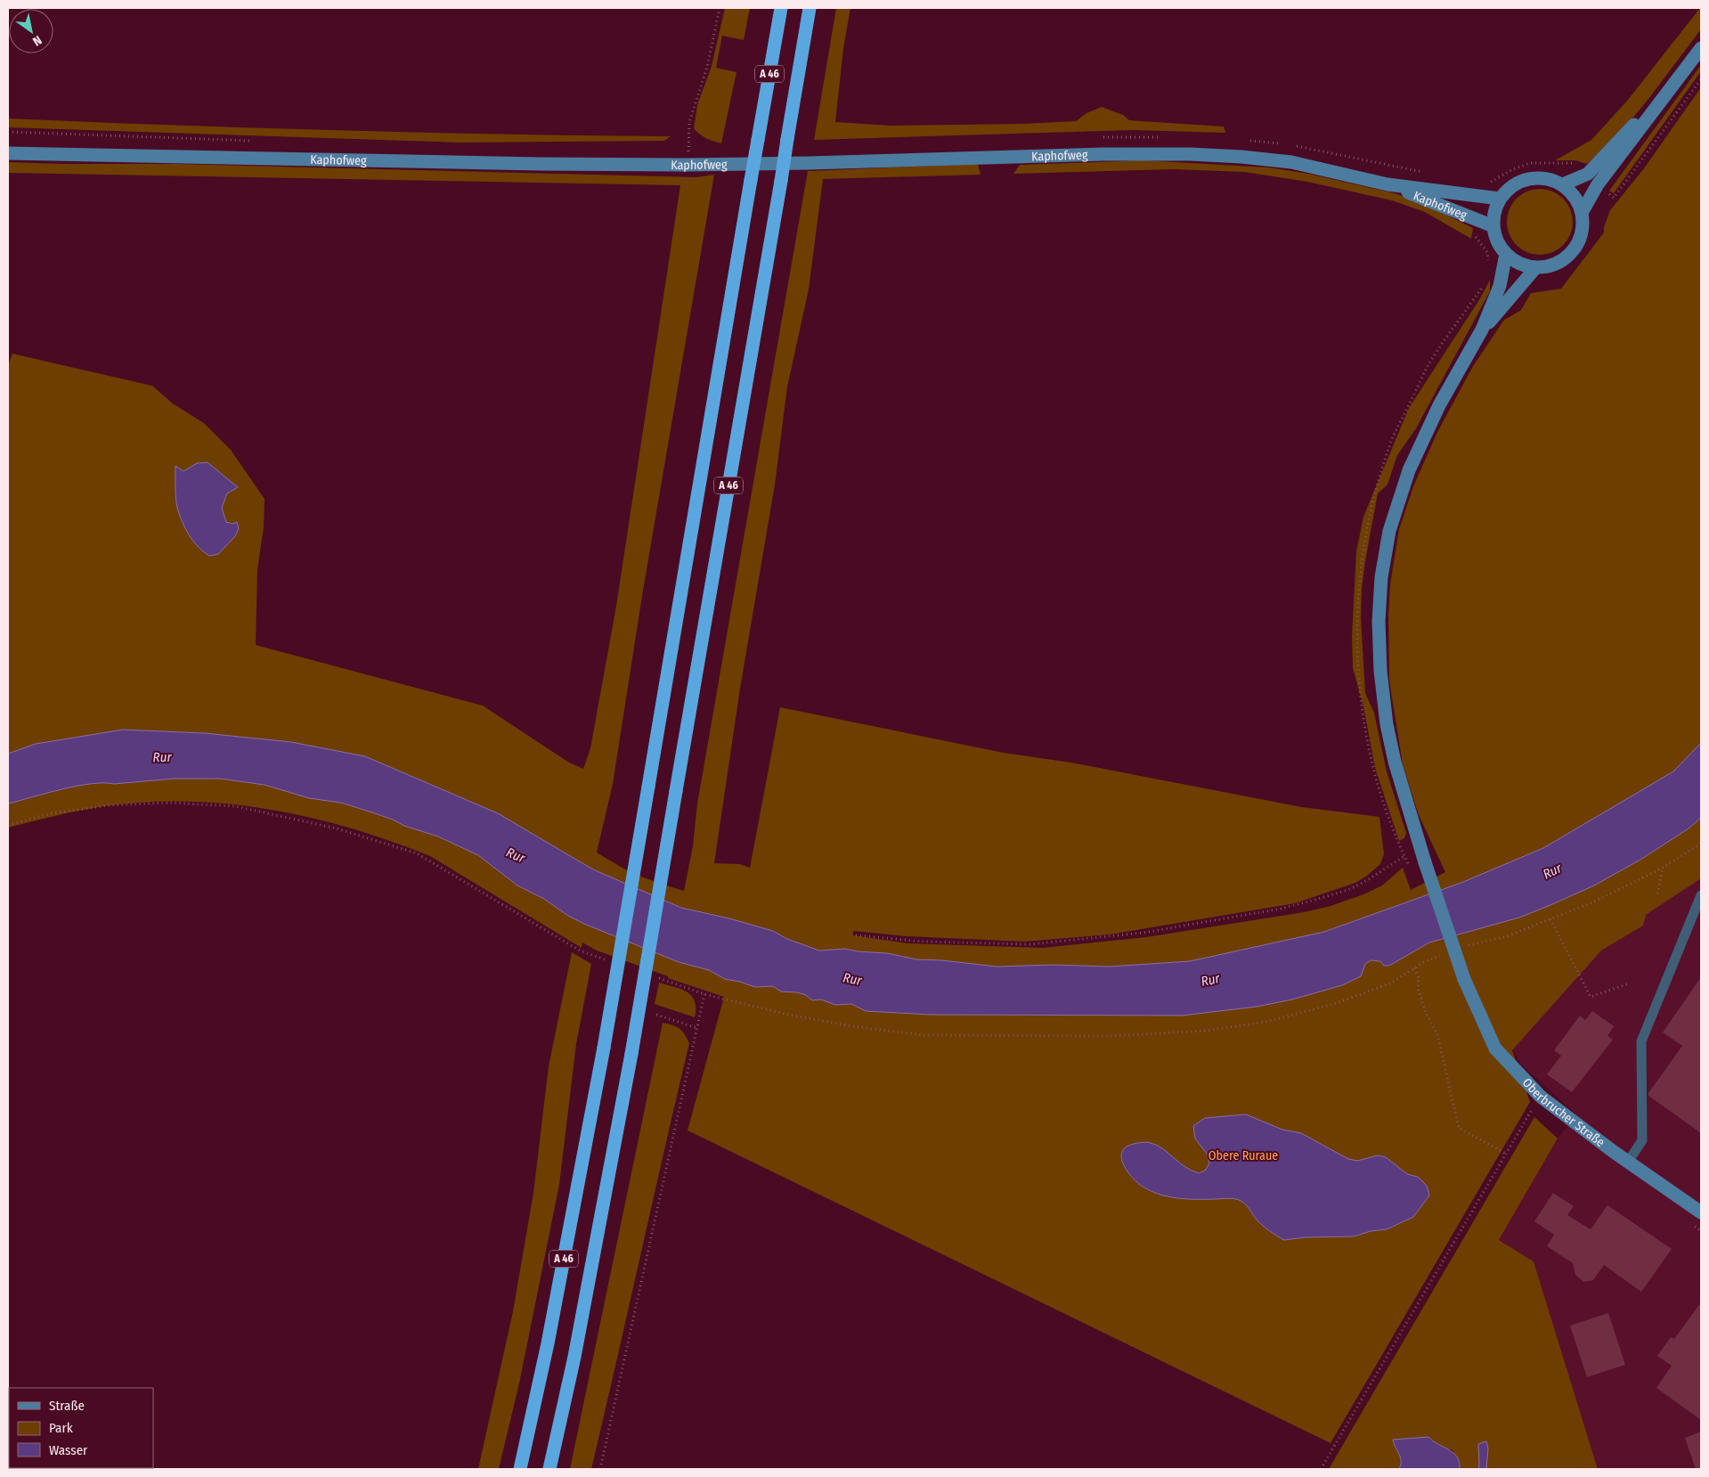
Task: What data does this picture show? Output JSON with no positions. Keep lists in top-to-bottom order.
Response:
{
  "streets": {
    "highway": ["A 46"],
    "main road": ["Kaphofweg", "Oberbrucher Straße"]
  },
  "water": ["Rur"],
  "parks": ["Obere Ruraue"],
  "legend": ["Straße", "Park", "Wasser"],
  "north": "bottom right"
}
